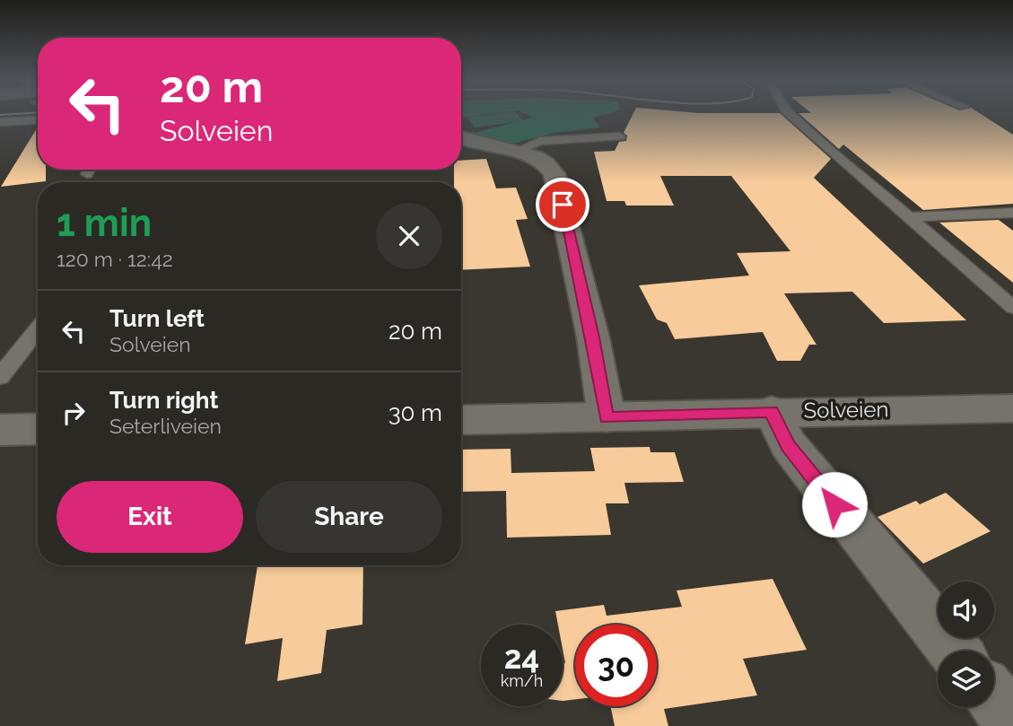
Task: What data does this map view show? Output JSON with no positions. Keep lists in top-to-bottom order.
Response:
{
  "streets": {
    "street": ["Solveien"]
  },
  "page": {
    "turn": ["20 m", "Solveien"],
    "heading": ["1 min", "120 m · 12:42"],
    "list": [
      {
        "name": "Turn left",
        "note": "Solveien",
        "value": "20 m"
      },
      {
        "name": "Turn right",
        "note": "Seterliveien",
        "value": "30 m"
      }
    ],
    "buttons": ["Exit", "Share"],
    "speed": "24 km/h",
    "limit": "30"
  }
}
